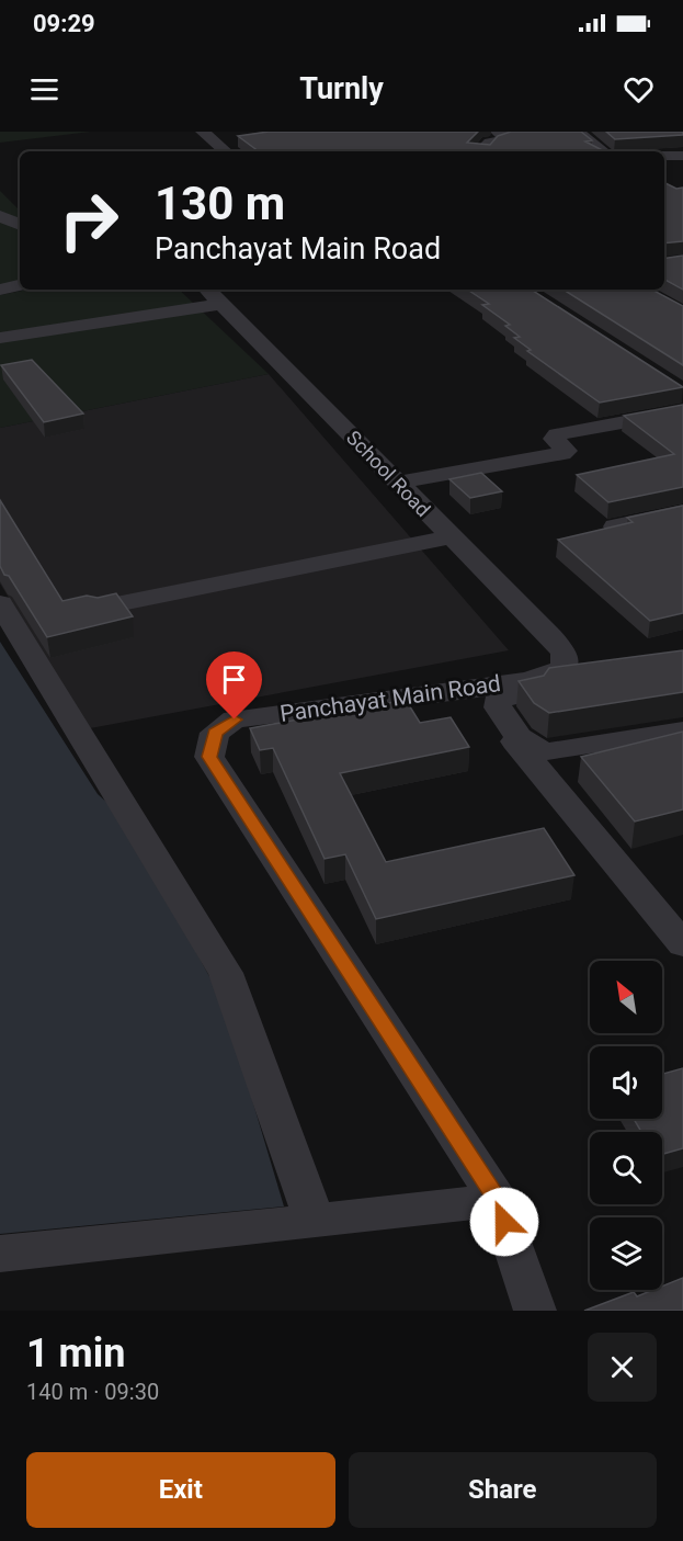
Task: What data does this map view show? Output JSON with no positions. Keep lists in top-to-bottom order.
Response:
{
  "streets": {
    "street": ["School Road", "Panchayat Main Road"]
  },
  "crossings": [
    ["School Road", "Panchayat Main Road"]
  ],
  "north": "top left",
  "page": {
    "status": "09:29",
    "header": "Turnly",
    "turn": ["130 m", "Panchayat Main Road"],
    "heading": ["1 min", "140 m · 09:30"],
    "buttons": ["Exit", "Share"]
  }
}
